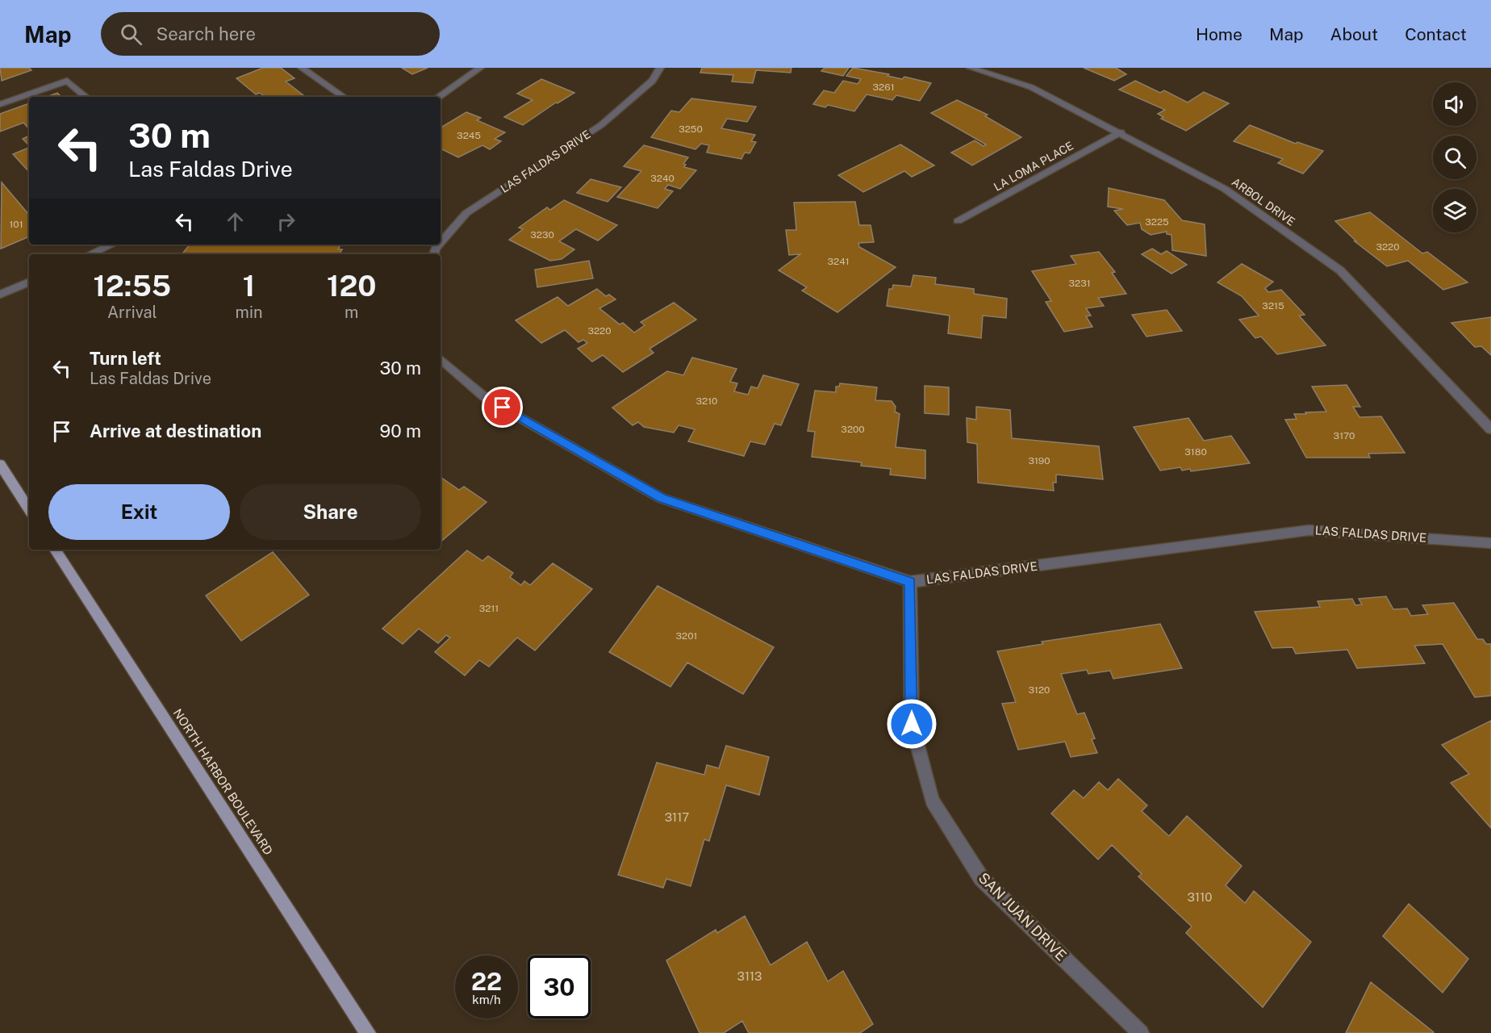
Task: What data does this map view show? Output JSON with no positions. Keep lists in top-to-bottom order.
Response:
{
  "streets": {
    "main road": ["NORTH HARBOR BOULEVARD"],
    "street": [
      "LAS FALDAS DRIVE",
      "LA LOMA PLACE",
      "ARBOL DRIVE",
      "SAN JUAN DRIVE"
    ]
  },
  "crossings": [
    ["LAS FALDAS DRIVE", "SAN JUAN DRIVE"],
    ["LA LOMA PLACE", "ARBOL DRIVE"]
  ],
  "house_numbers": [
    "3261",
    "3250",
    "3245",
    "3240",
    "3225",
    "101",
    "3230",
    "3220",
    "3241",
    "3231",
    "3215",
    "3220",
    "3210",
    "3200",
    "3170",
    "3180",
    "3190",
    "3211",
    "3201",
    "3120",
    "3117",
    "3110",
    "3113"
  ],
  "page": {
    "header": "Map",
    "search": "Search here",
    "nav": [
      "Home",
      "Map",
      "About",
      "Contact"
    ],
    "turn": ["30 m", "Las Faldas Drive"],
    "eta": [
      "12:55",
      "Arrival",
      "1",
      "min",
      "120",
      "m"
    ],
    "list": [
      {
        "name": "Turn left",
        "note": "Las Faldas Drive",
        "value": "30 m"
      },
      {
        "name": "Arrive at destination",
        "value": "90 m"
      }
    ],
    "buttons": ["Exit", "Share"],
    "speed": "22 km/h",
    "limit": "30"
  }
}
